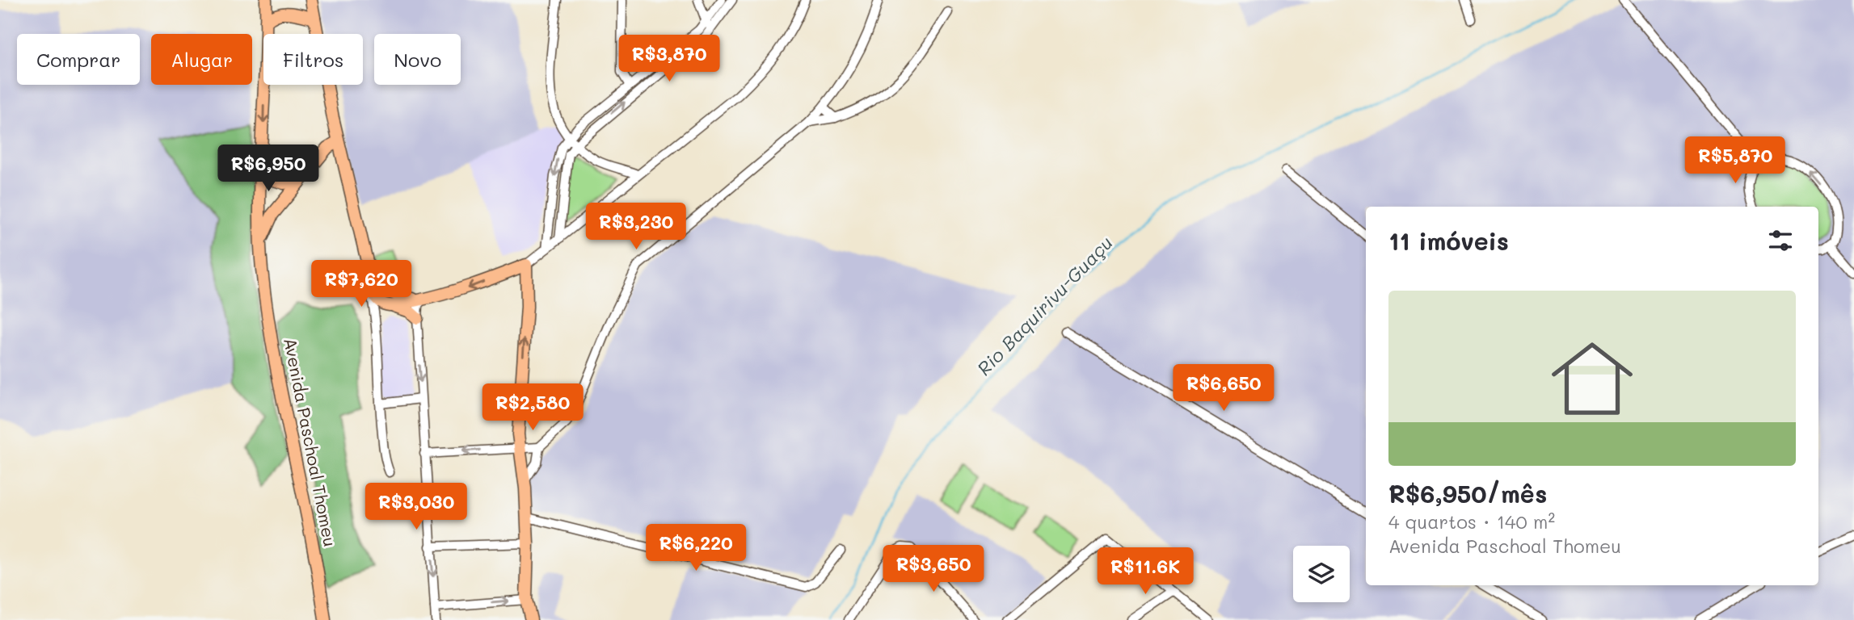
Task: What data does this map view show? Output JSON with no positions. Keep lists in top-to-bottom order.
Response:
{
  "streets": {
    "main road": ["Avenida Paschoal Thomeu"]
  },
  "water": ["Rio Baquirivu-Guaçu"],
  "page": {
    "chip": [
      "Comprar",
      "Alugar",
      "Filtros",
      "Novo"
    ],
    "price": [
      "R$3,870",
      "R$5,870",
      "R$6,950",
      "R$3,230",
      "R$7,620",
      "R$6,650",
      "R$2,580",
      "R$3,030",
      "R$6,220",
      "R$3,650",
      "R$11.6K"
    ],
    "heading": "11 imóveis",
    "list": [
      {
        "name": "R$6,950/mês",
        "note": "4 quartos · 140 m² · Avenida Paschoal Thomeu"
      }
    ]
  }
}
